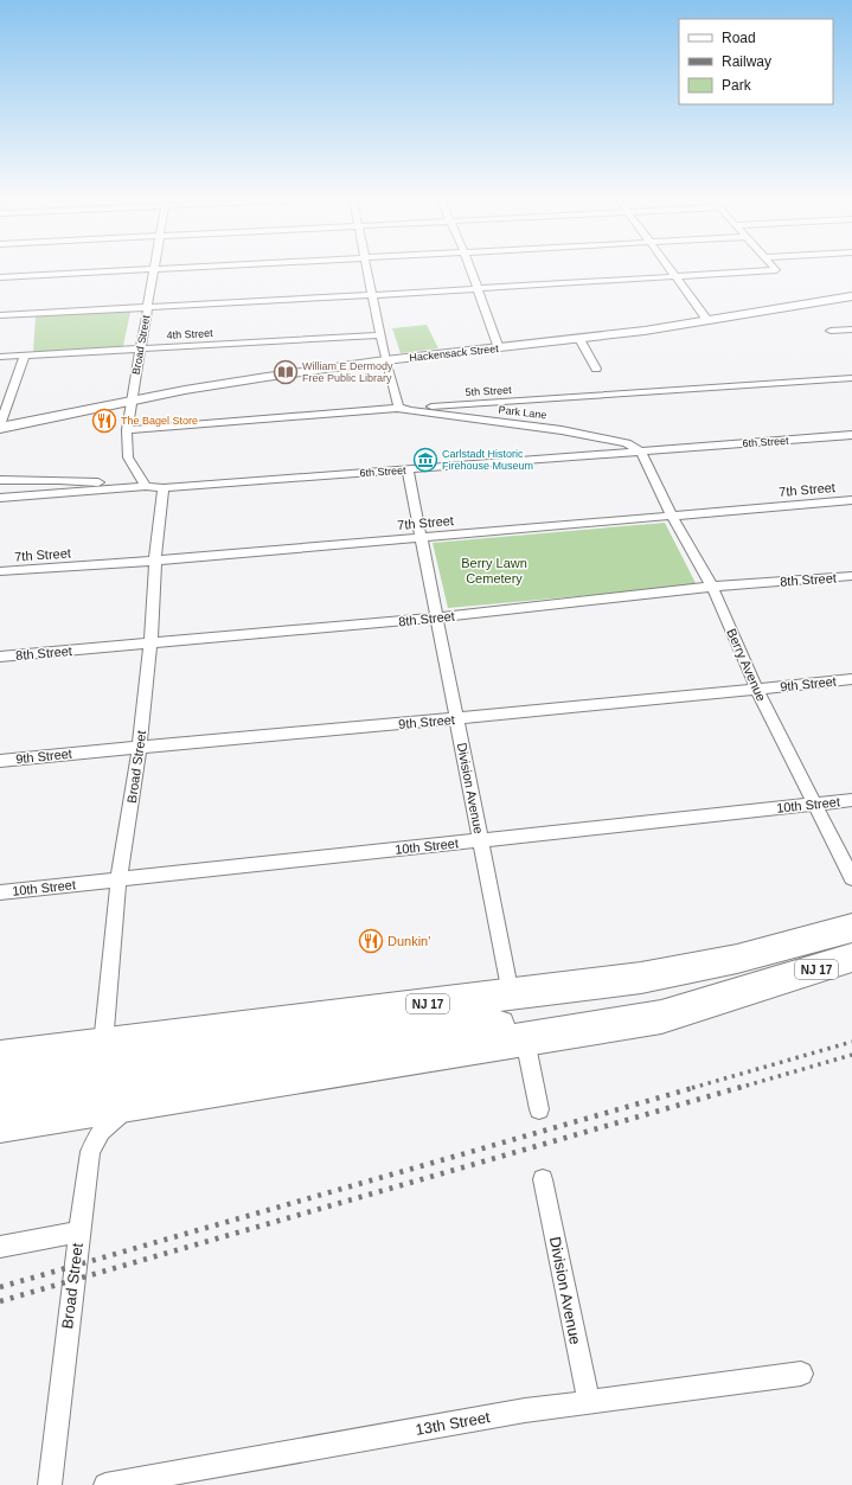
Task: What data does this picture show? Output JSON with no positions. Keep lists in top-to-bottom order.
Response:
{
  "streets": {
    "highway": ["NJ 17"],
    "main road": ["Hackensack Street"],
    "street": [
      "4th Street",
      "Broad Street",
      "5th Street",
      "Park Lane",
      "6th Street",
      "7th Street",
      "8th Street",
      "Berry Avenue",
      "9th Street",
      "Division Avenue",
      "10th Street",
      "13th Street"
    ]
  },
  "crossings": [
    ["4th Street", "Broad Street"],
    ["Broad Street", "Hackensack Street"],
    ["Broad Street", "5th Street"],
    ["Broad Street", "6th Street"],
    ["Broad Street", "7th Street"],
    ["Broad Street", "8th Street"],
    ["Broad Street", "9th Street"],
    ["Broad Street", "10th Street"],
    ["Broad Street", "NJ 17"],
    ["5th Street", "Park Lane"],
    ["Park Lane", "6th Street"],
    ["Park Lane", "Berry Avenue"],
    ["6th Street", "Berry Avenue"],
    ["6th Street", "Division Avenue"],
    ["7th Street", "Berry Avenue"],
    ["7th Street", "Division Avenue"],
    ["8th Street", "Berry Avenue"],
    ["8th Street", "Division Avenue"],
    ["Berry Avenue", "9th Street"],
    ["Berry Avenue", "10th Street"],
    ["9th Street", "Division Avenue"],
    ["Division Avenue", "10th Street"],
    ["Division Avenue", "NJ 17"],
    ["Division Avenue", "13th Street"]
  ],
  "parks": ["Berry Lawn Cemetery"],
  "places": {
    "library": ["William E Dermody Free Public Library"],
    "restaurant": ["The Bagel Store", "Dunkin'"],
    "museum": ["Carlstadt Historic Firehouse Museum"]
  },
  "legend": ["Road", "Railway", "Park"]
}
